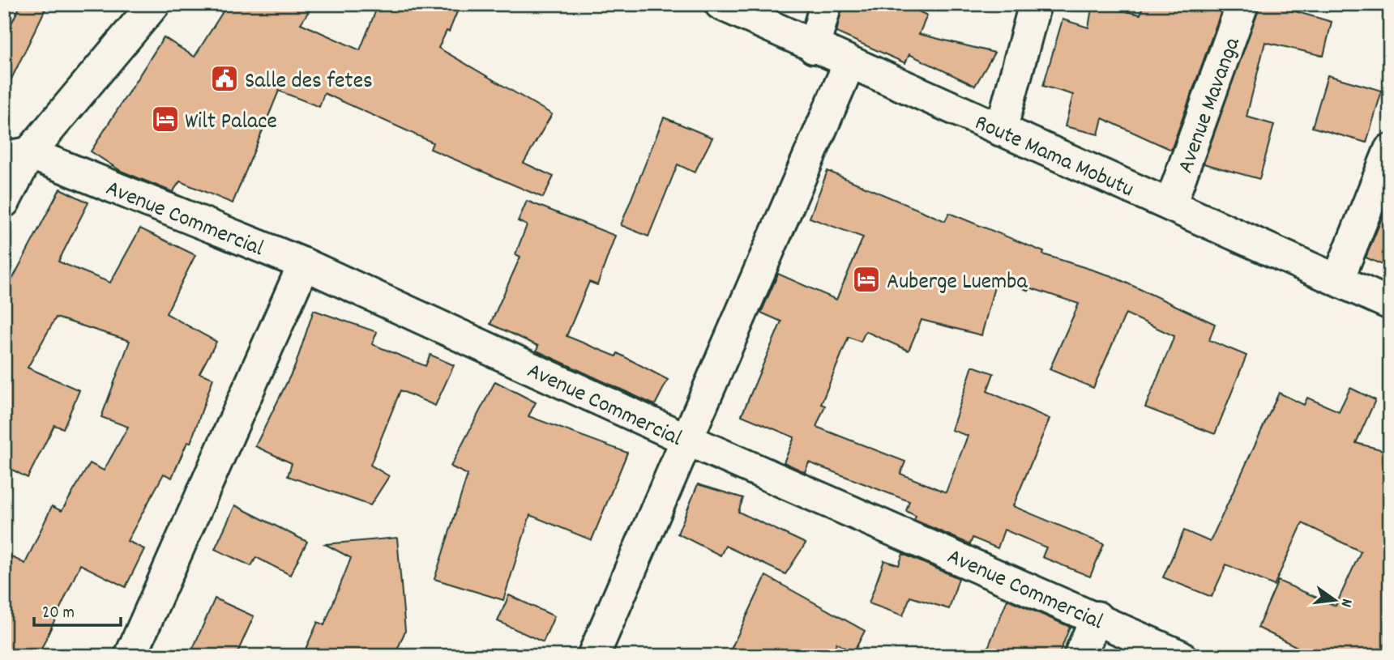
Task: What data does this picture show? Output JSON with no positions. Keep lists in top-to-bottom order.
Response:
{
  "streets": {
    "street": ["Avenue Mavanga", "Route Mama Mobutu", "Avenue Commercial"]
  },
  "crossings": [
    ["Avenue Mavanga", "Route Mama Mobutu"]
  ],
  "places": {
    "public building": ["Salle des fetes"],
    "hotel": ["Wilt Palace", "Auberge Luemba"]
  },
  "scale_bar": "20 m",
  "north": "right"
}
